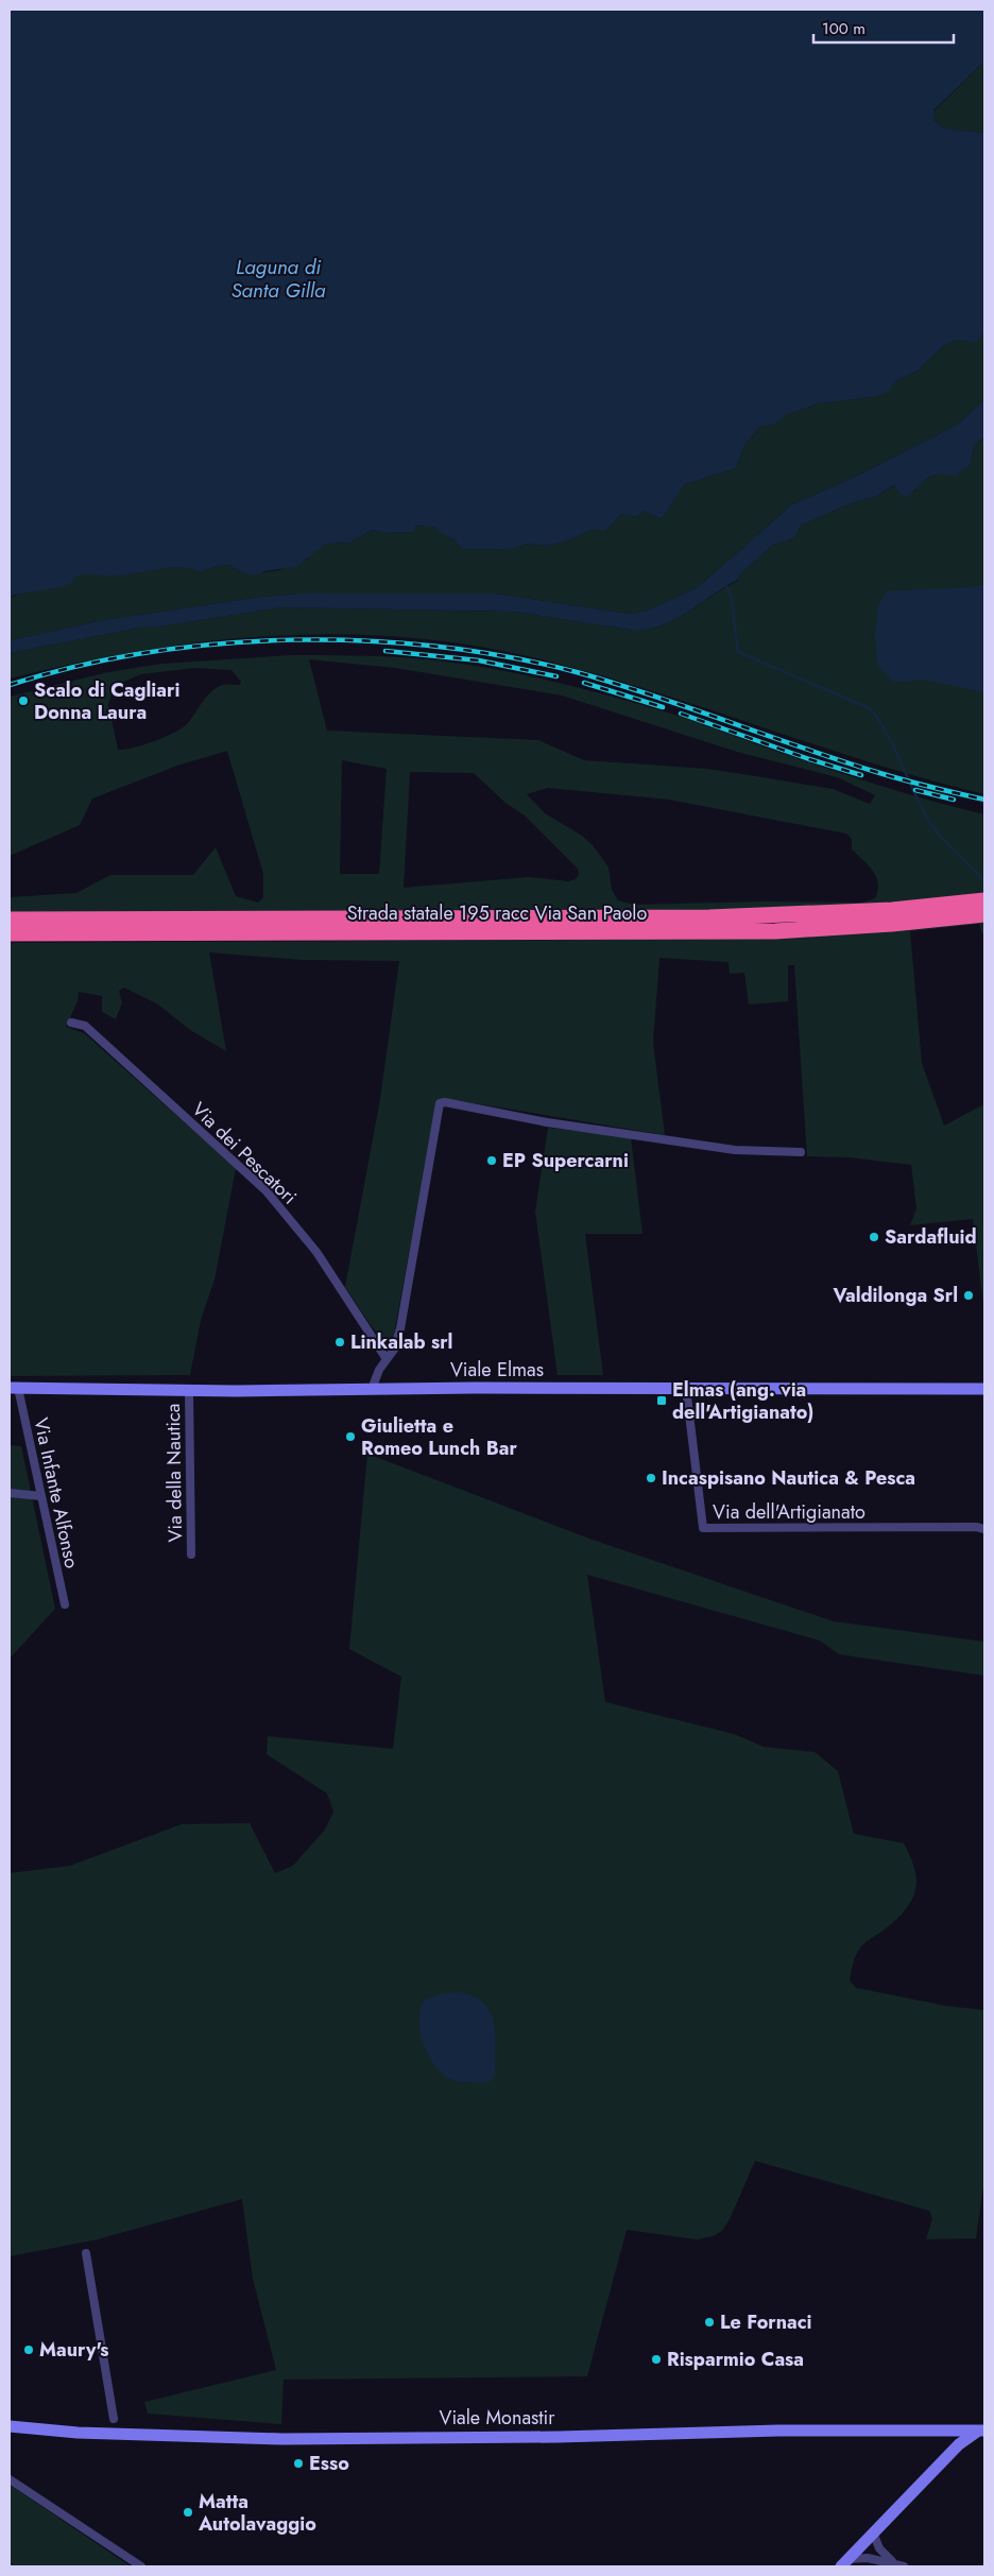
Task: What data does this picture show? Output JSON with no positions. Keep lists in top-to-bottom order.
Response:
{
  "streets": {
    "highway": ["Strada statale 195 racc Via San Paolo"],
    "main road": ["Viale Elmas", "Viale Monastir"],
    "street": [
      "Via dei Pescatori",
      "Via della Nautica",
      "Via Infante Alfonso",
      "Via dell'Artigianato"
    ]
  },
  "crossings": [
    ["Viale Elmas", "Via della Nautica"],
    ["Viale Elmas", "Via Infante Alfonso"],
    ["Viale Elmas", "Via dell'Artigianato"]
  ],
  "water": ["Laguna di Santa Gilla"],
  "places": {
    "other": [
      "Scalo di Cagliari Donna Laura",
      "EP Supercarni",
      "Sardafluid",
      "Valdilonga Srl",
      "Linkalab srl",
      "Giulietta e Romeo Lunch Bar",
      "Incaspisano Nautica & Pesca",
      "Le Fornaci",
      "Maury's",
      "Risparmio Casa",
      "Esso",
      "Matta Autolavaggio"
    ],
    "transit": ["Elmas (ang. via dell'Artigianato)"]
  },
  "scale_bar": "100 m"
}
